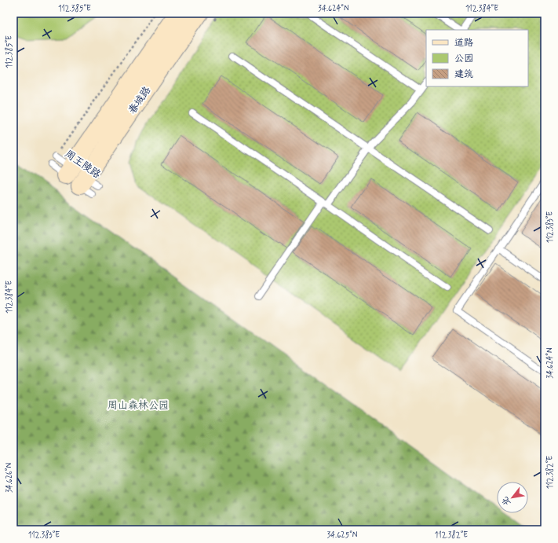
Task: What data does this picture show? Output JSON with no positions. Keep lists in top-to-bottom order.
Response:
{
  "streets": {
    "street": ["春城路"],
    "lane": ["周王陵路"]
  },
  "crossings": [
    ["春城路", "周王陵路"]
  ],
  "parks": ["周山森林公园"],
  "legend": ["道路", "公园", "建筑"],
  "north": "bottom left",
  "coordinates": [
    "112.385°E",
    "34.624°N",
    "112.384°E",
    "112.383°E",
    "112.382°E",
    "34.626°N",
    "34.625°N"
  ]
}
